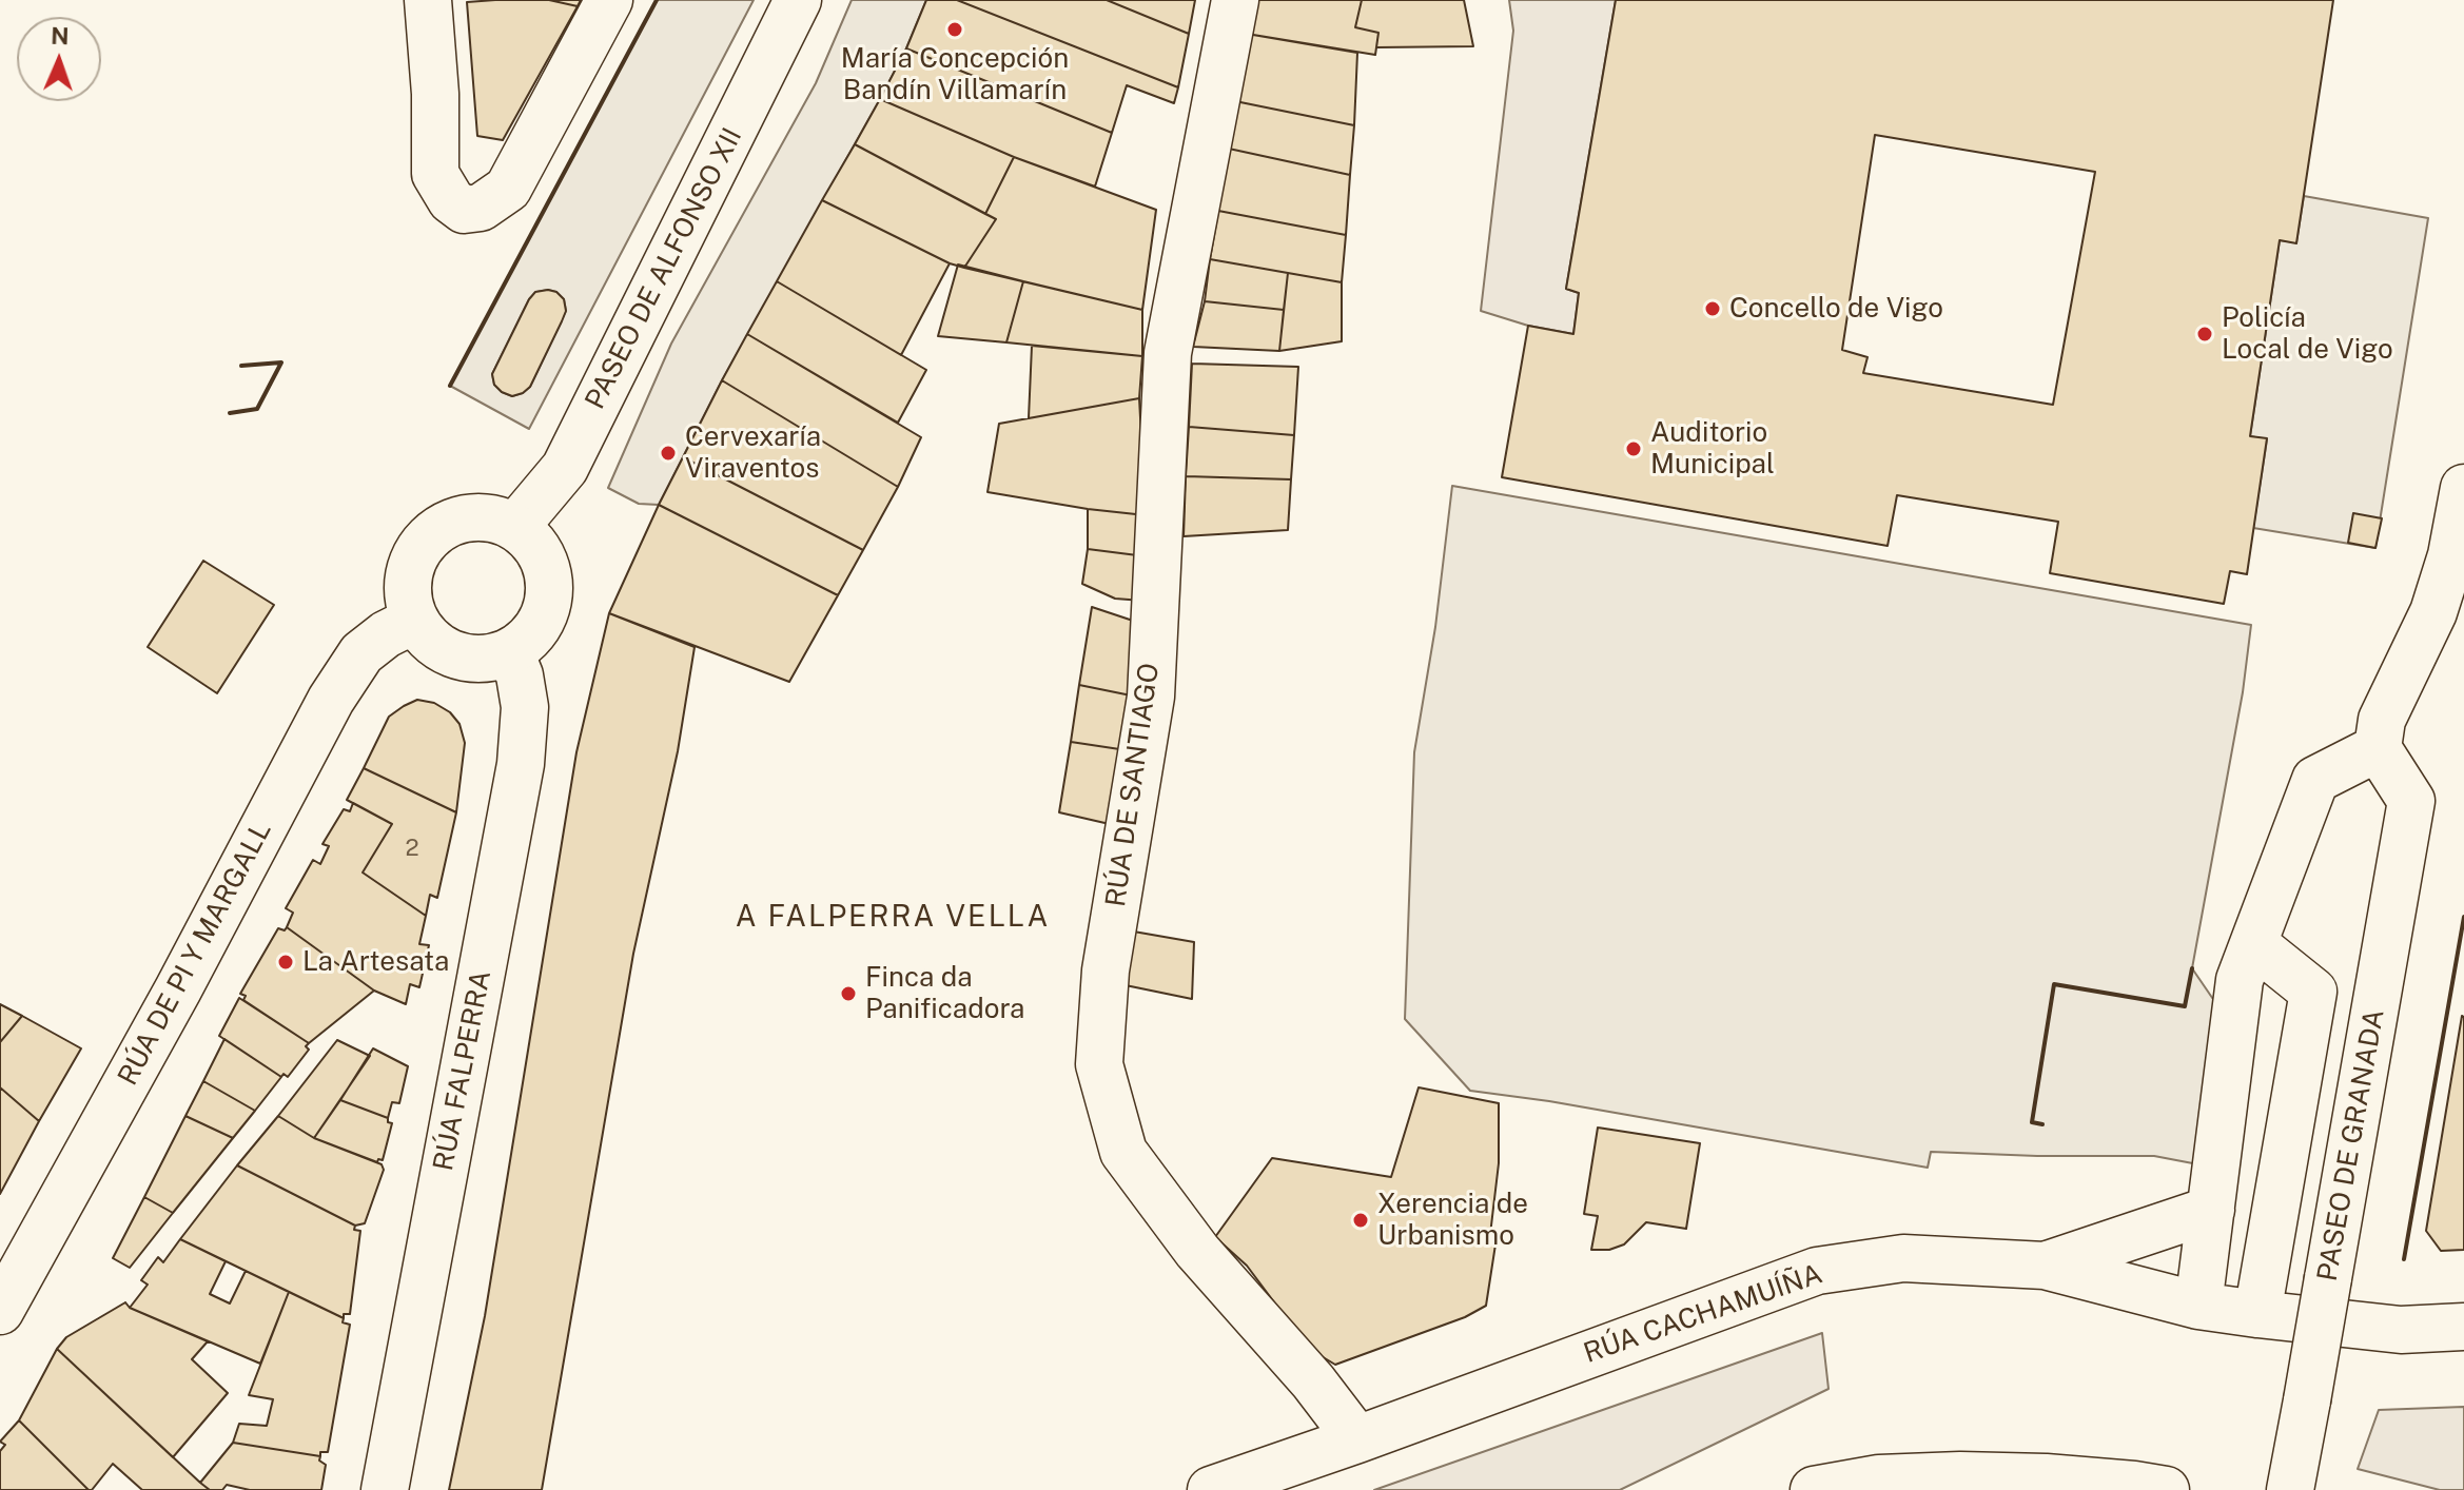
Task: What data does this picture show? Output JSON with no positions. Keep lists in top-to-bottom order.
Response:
{
  "streets": {
    "street": [
      "PASEO DE ALFONSO XII",
      "RÚA DE SANTIAGO",
      "RÚA DE PI Y MARGALL",
      "RÚA FALPERRA",
      "PASEO DE GRANADA",
      "RÚA CACHAMUÍÑA"
    ]
  },
  "crossings": [
    ["PASEO DE ALFONSO XII", "RÚA DE PI Y MARGALL"],
    ["PASEO DE ALFONSO XII", "RÚA FALPERRA"],
    ["RÚA DE SANTIAGO", "RÚA CACHAMUÍÑA"],
    ["RÚA DE PI Y MARGALL", "RÚA FALPERRA"]
  ],
  "districts": ["A FALPERRA VELLA"],
  "places": [
    "María Concepción Bandín Villamarín",
    "Concello de Vigo",
    "Policía Local de Vigo",
    "Auditorio Municipal",
    "Cervexaría Viraventos",
    "La Artesata",
    "Finca da Panificadora",
    "Xerencia de Urbanismo"
  ],
  "house_numbers": ["2"],
  "north": "top"
}
